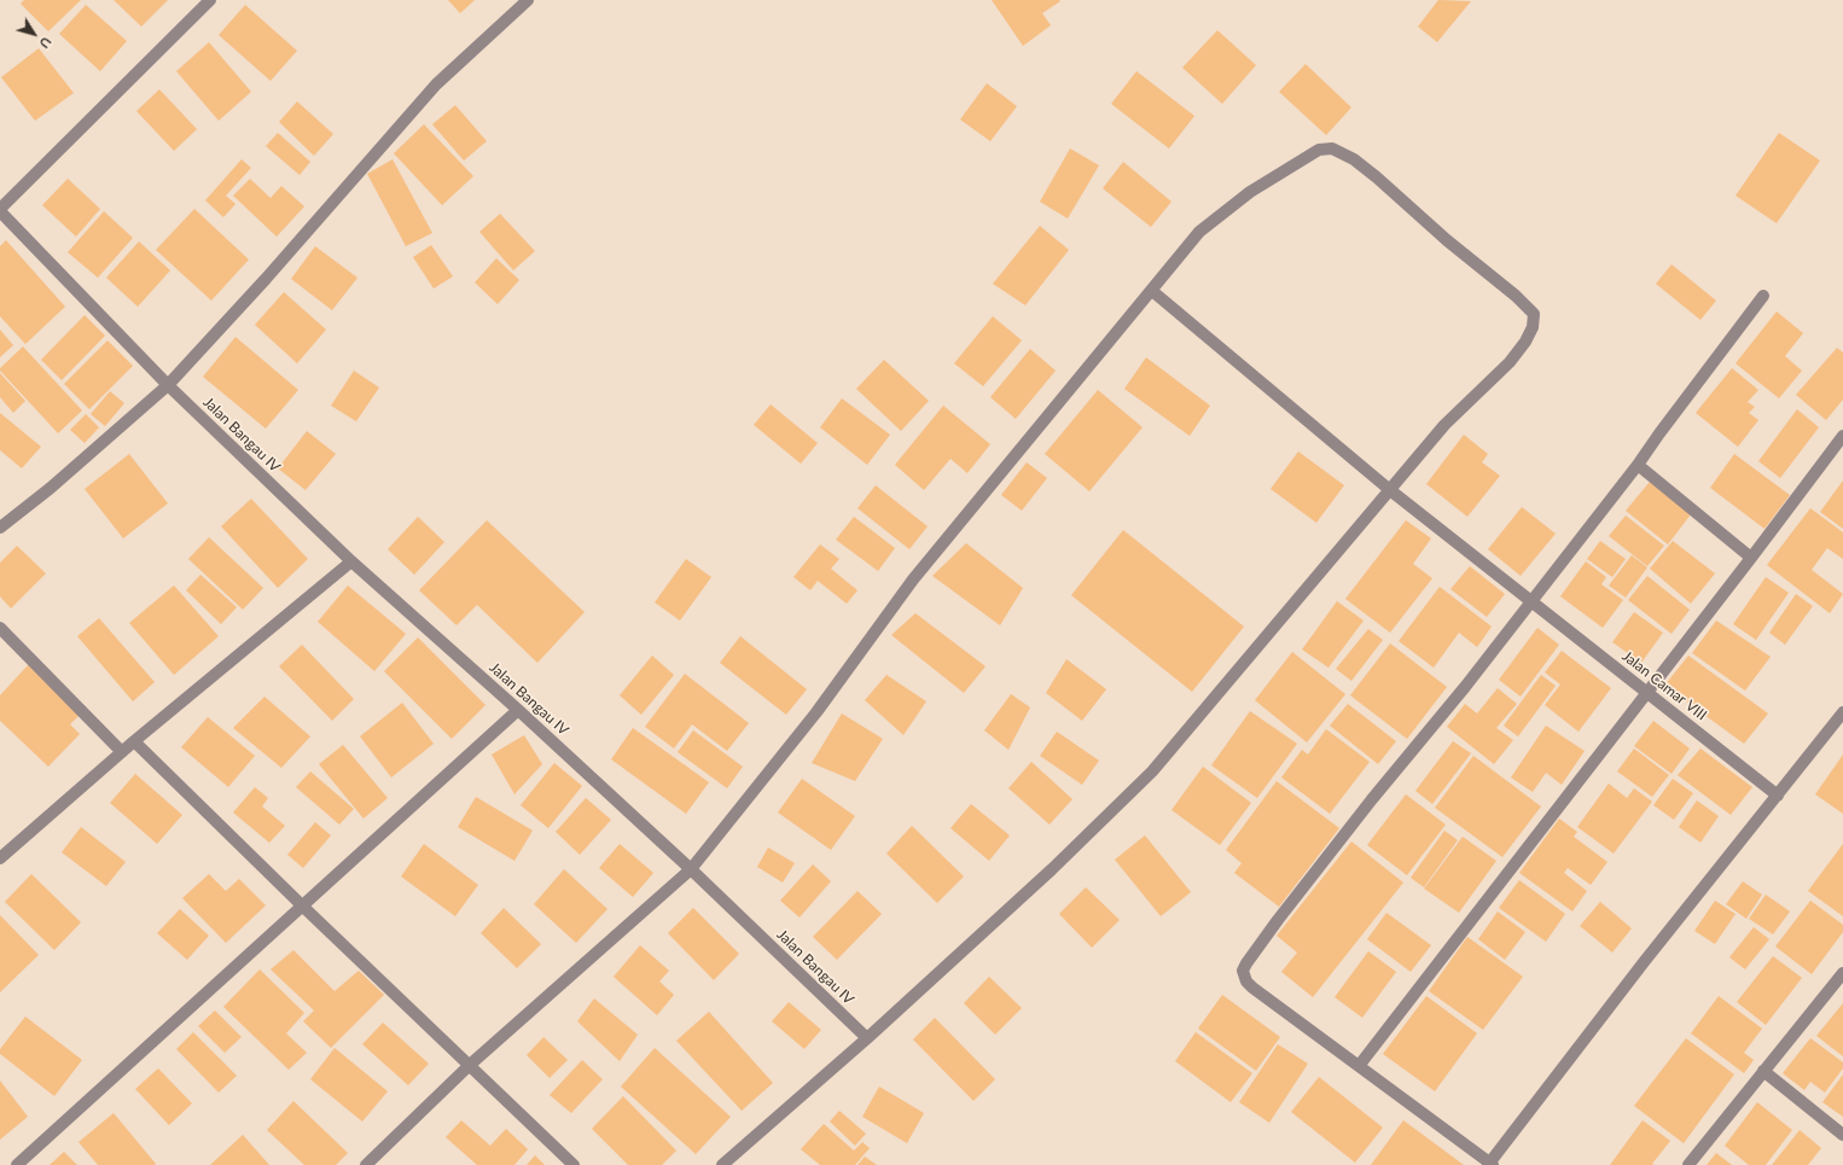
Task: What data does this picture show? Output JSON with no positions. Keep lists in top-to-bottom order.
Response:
{
  "streets": {
    "street": ["Jalan Bangau IV", "Jalan Camar VIII"]
  },
  "north": "bottom right"
}
